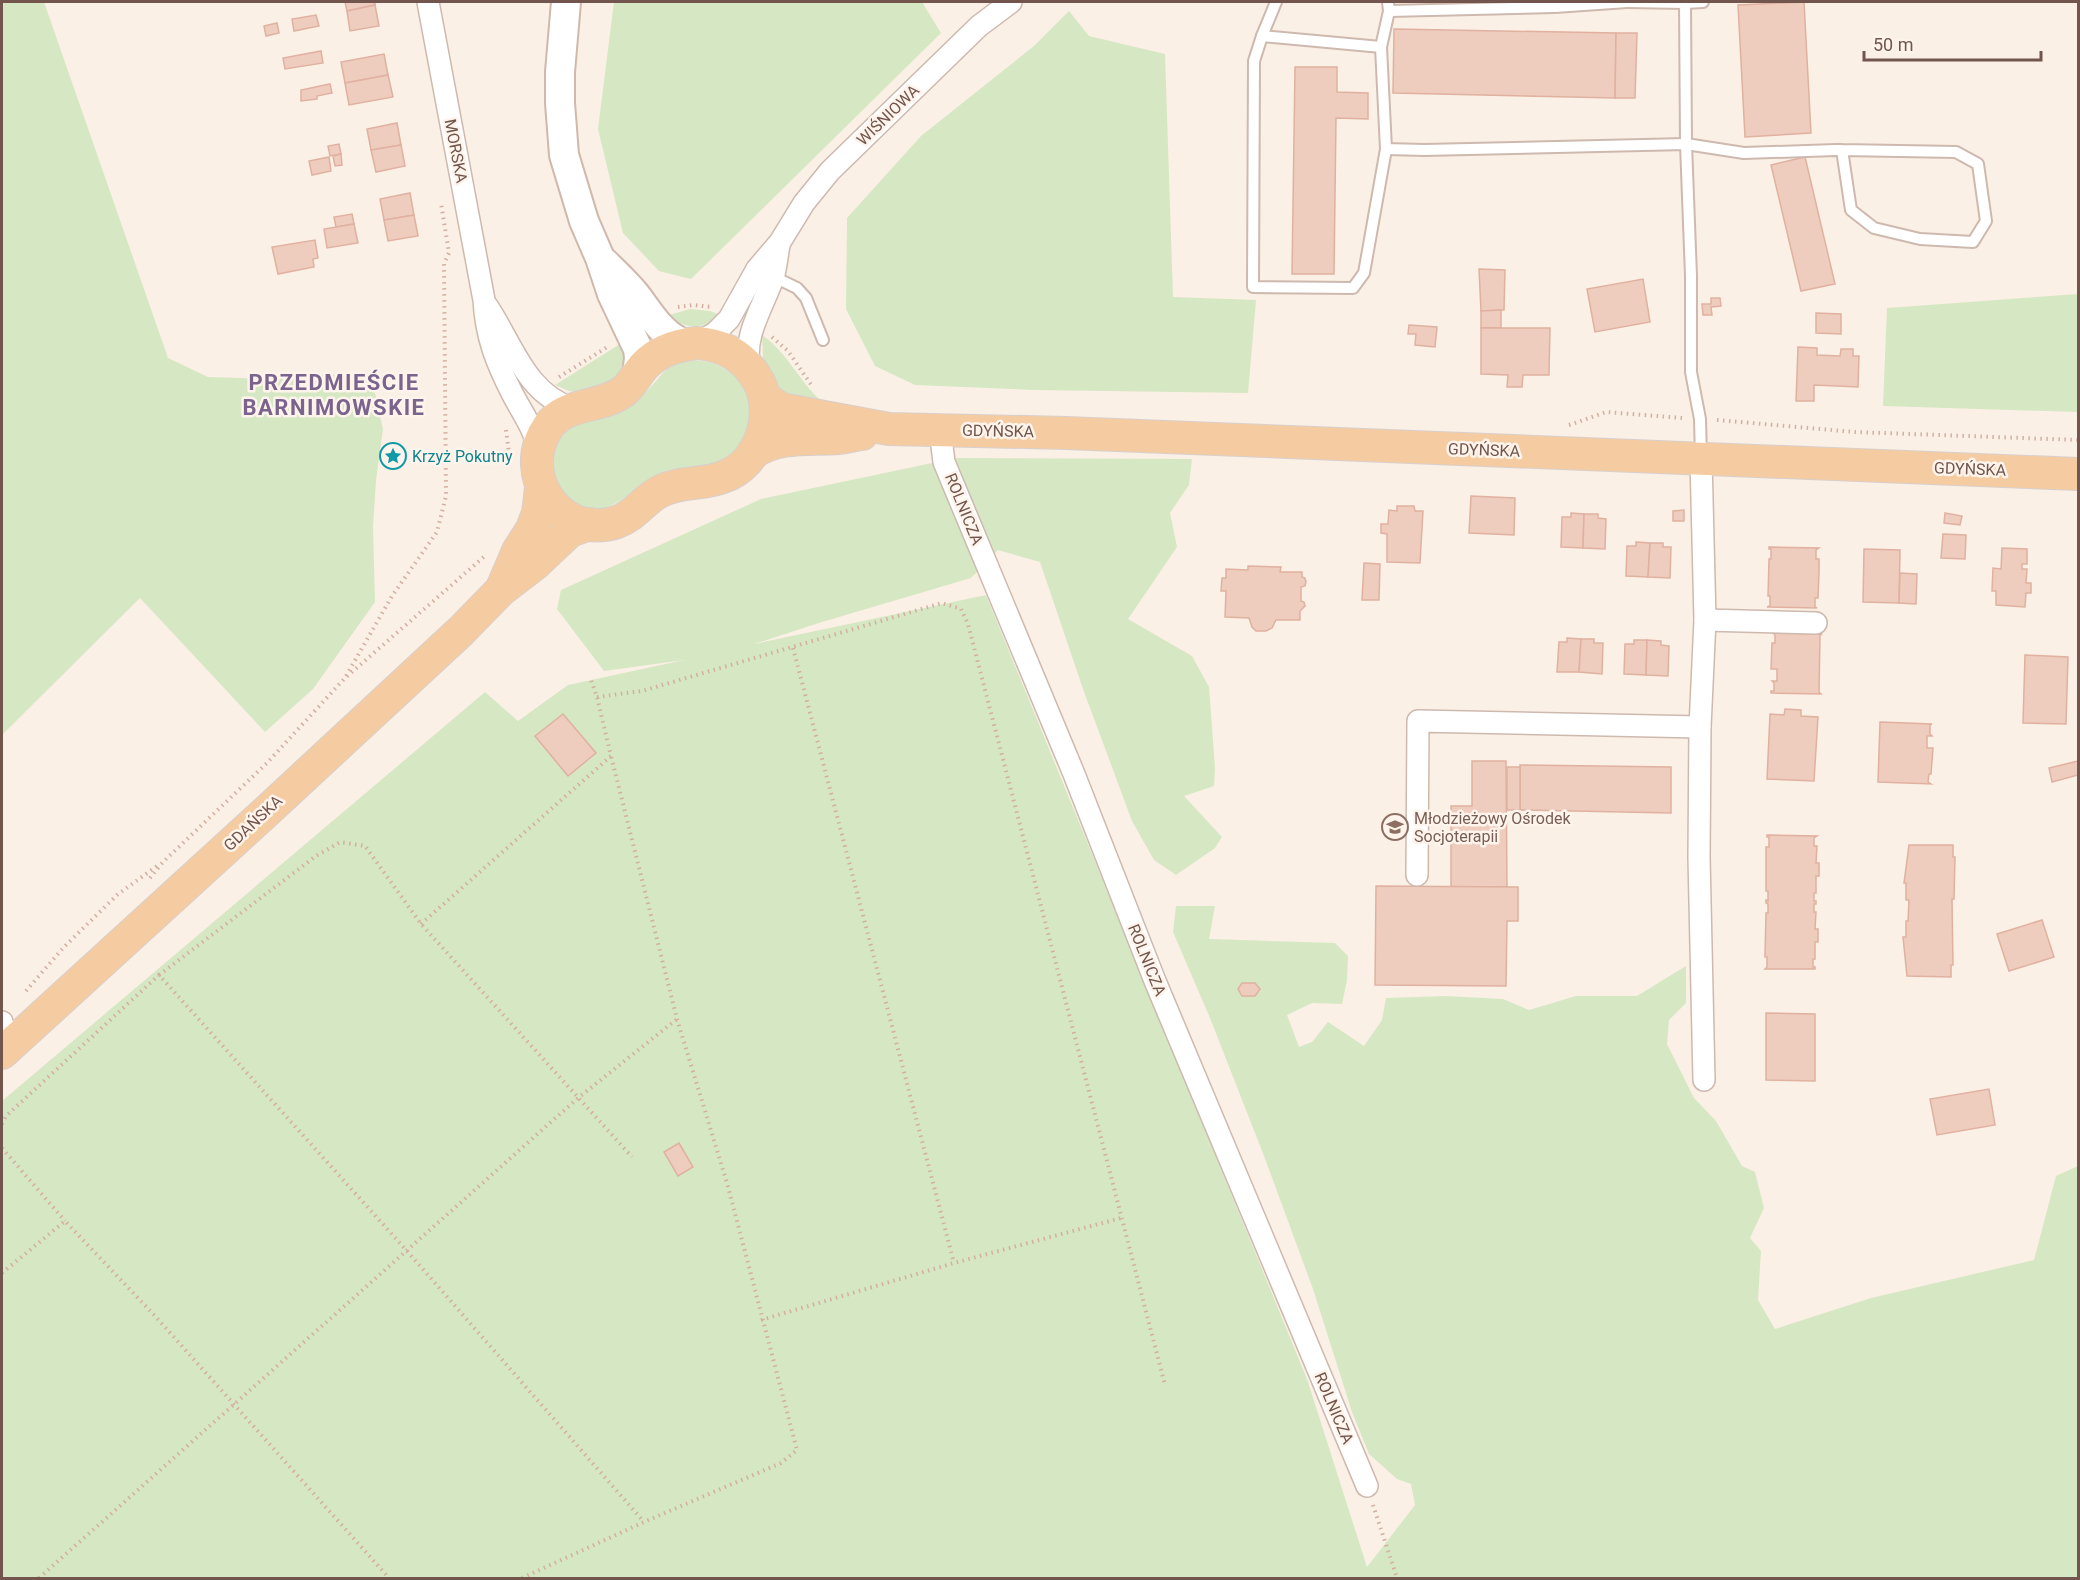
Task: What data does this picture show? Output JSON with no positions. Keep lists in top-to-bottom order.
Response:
{
  "streets": {
    "main road": ["GDYŃSKA", "GDAŃSKA"],
    "street": ["WIŚNIOWA", "MORSKA", "ROLNICZA"]
  },
  "crossings": [
    ["MORSKA", "GDAŃSKA"],
    ["GDYŃSKA", "ROLNICZA"]
  ],
  "districts": ["PRZEDMIEŚCIE BARNIMOWSKIE"],
  "places": {
    "place": ["Krzyż Pokutny"],
    "school or university": ["Młodzieżowy Ośrodek Socjoterapii"]
  },
  "scale_bar": "50 m"
}
